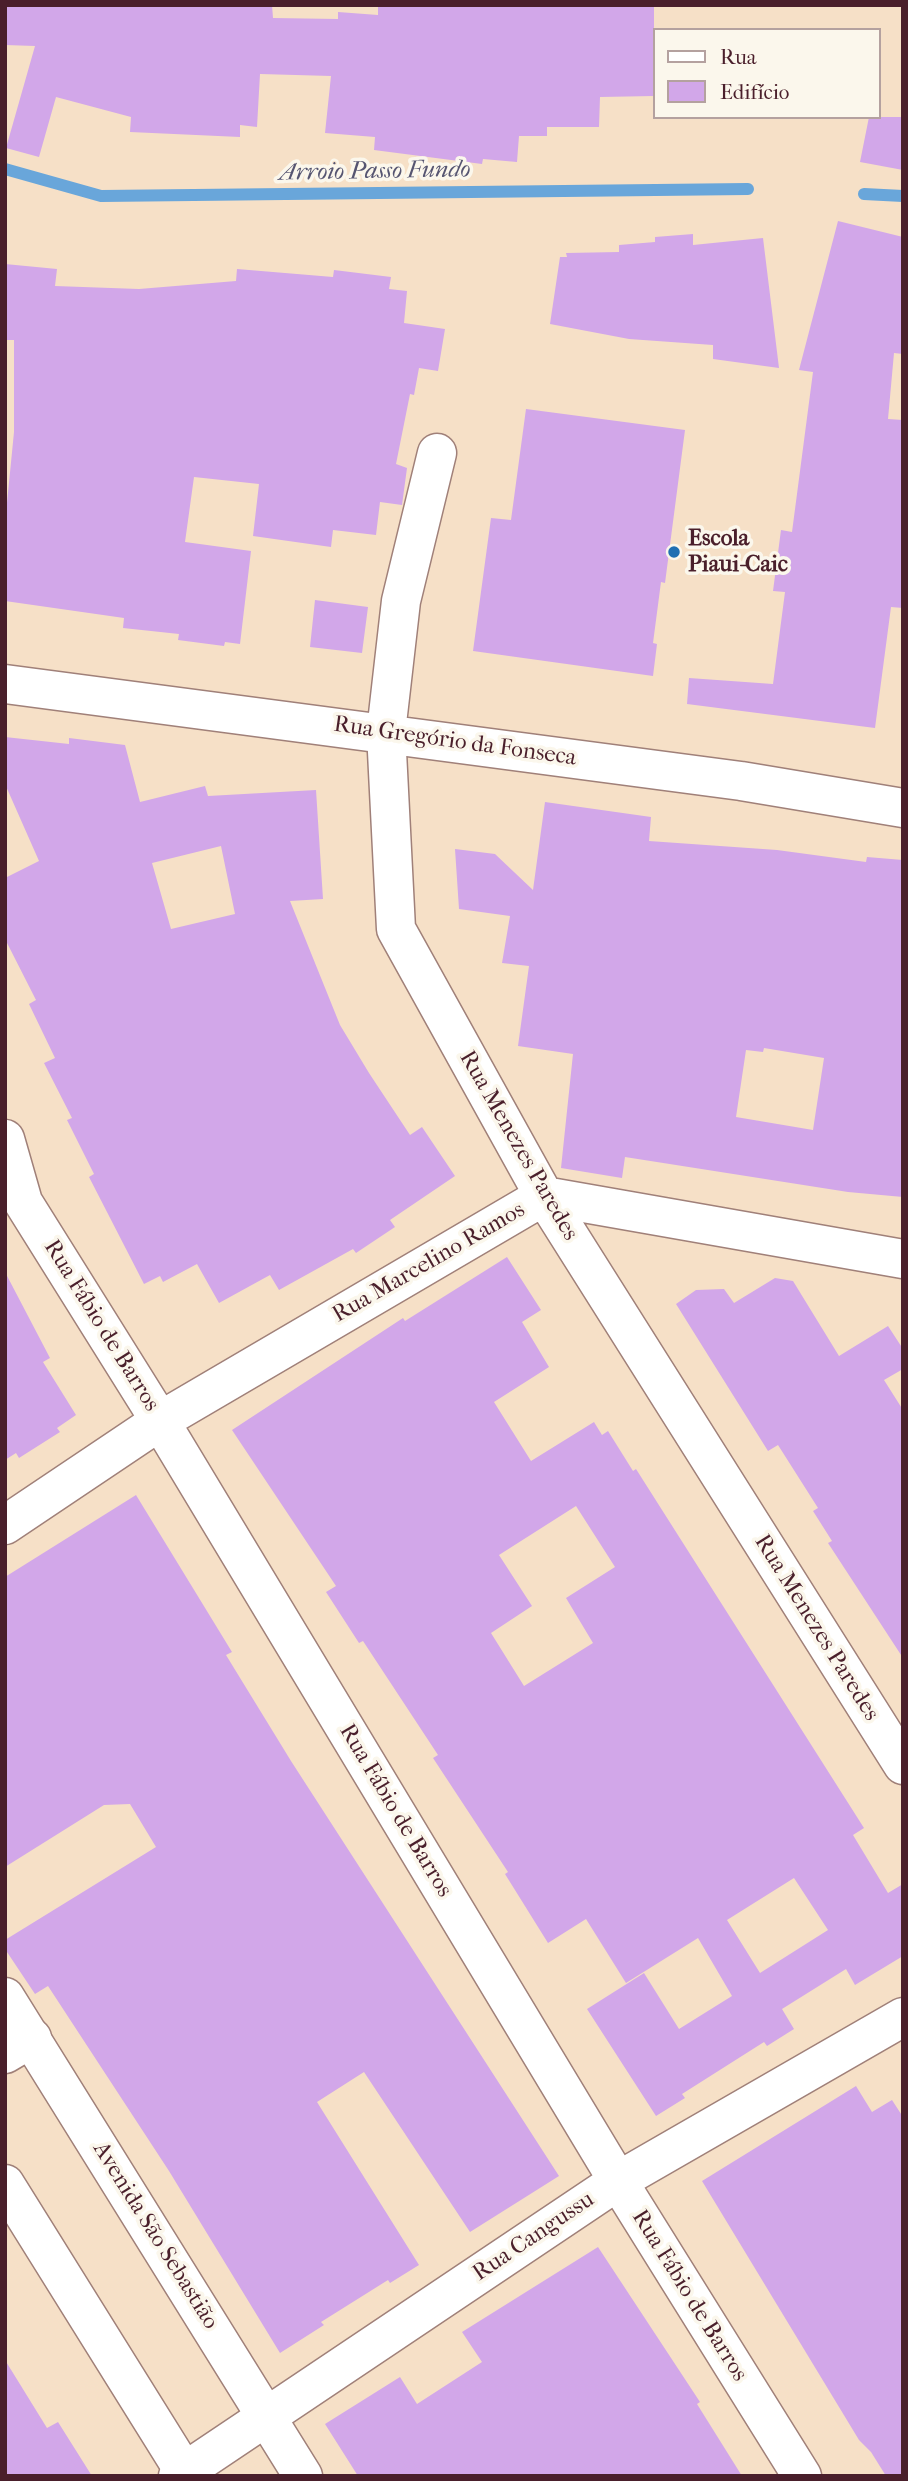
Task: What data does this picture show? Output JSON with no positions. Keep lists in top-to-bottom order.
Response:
{
  "streets": {
    "street": [
      "Rua Gregório da Fonseca",
      "Rua Menezes Paredes",
      "Rua Marcelino Ramos",
      "Rua Fábio de Barros",
      "Avenida São Sebastião",
      "Rua Cangussu"
    ]
  },
  "crossings": [
    ["Rua Gregório da Fonseca", "Rua Menezes Paredes"],
    ["Rua Menezes Paredes", "Rua Marcelino Ramos"],
    ["Rua Marcelino Ramos", "Rua Fábio de Barros"],
    ["Rua Fábio de Barros", "Rua Cangussu"],
    ["Avenida São Sebastião", "Rua Cangussu"]
  ],
  "water": ["Arroio Passo Fundo"],
  "places": ["Escola Piaui-Caic"],
  "legend": ["Rua", "Edifício"]
}
